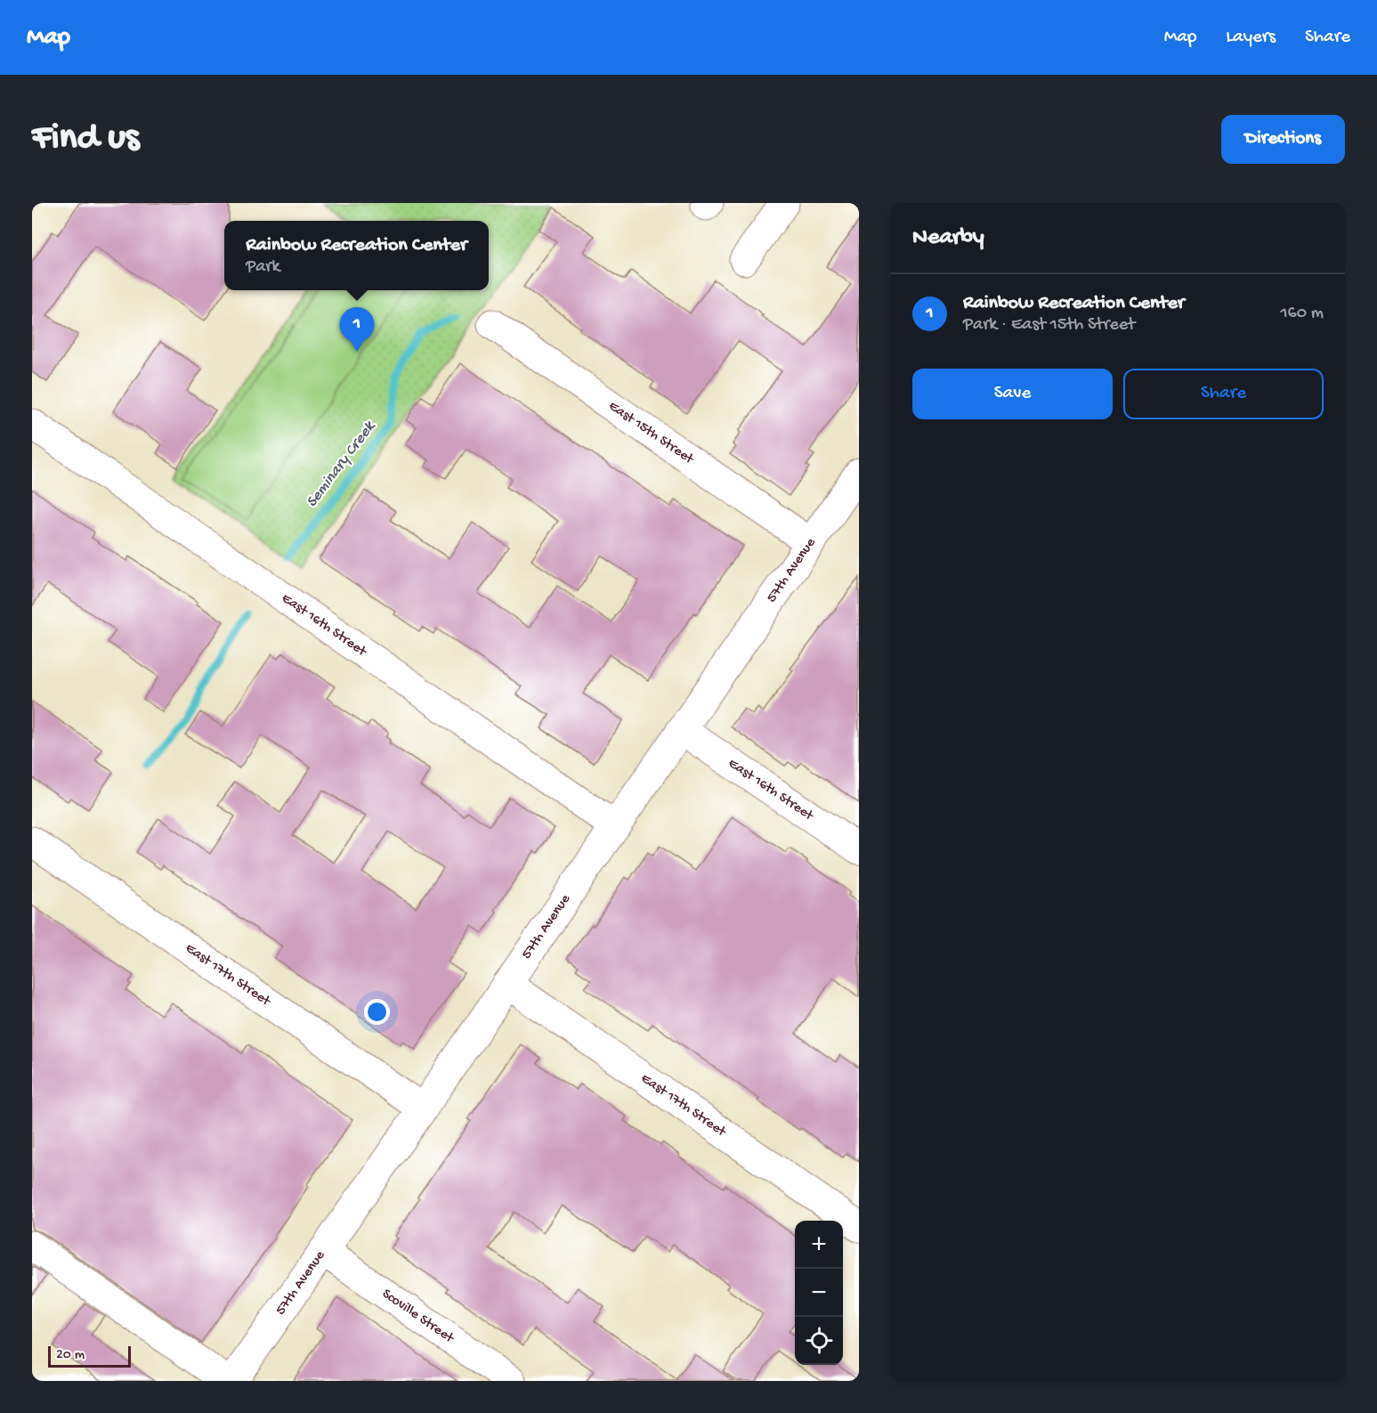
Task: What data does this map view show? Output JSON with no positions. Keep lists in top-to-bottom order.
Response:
{
  "streets": {
    "street": [
      "East 15th Street",
      "57th Avenue",
      "East 16th Street",
      "East 17th Street",
      "Scoville Street"
    ]
  },
  "crossings": [
    ["East 15th Street", "57th Avenue"],
    ["57th Avenue", "East 16th Street"],
    ["57th Avenue", "East 17th Street"],
    ["57th Avenue", "Scoville Street"]
  ],
  "water": ["Seminary Creek"],
  "scale_bar": "20 m",
  "page": {
    "header": "Map",
    "nav": ["Map", "Layers", "Share"],
    "buttons": [
      "Directions",
      ["Save", "Share"]
    ],
    "title": "Find us",
    "heading": "Nearby",
    "popup": ["Rainbow Recreation Center", "Park"],
    "list": [
      {
        "mark": "1",
        "name": "Rainbow Recreation Center",
        "note": "Park · East 15th Street",
        "value": "160 m"
      }
    ],
    "pins": "1",
    "map_buttons": ["+", "−"],
    "scale": "20 m"
  }
}
